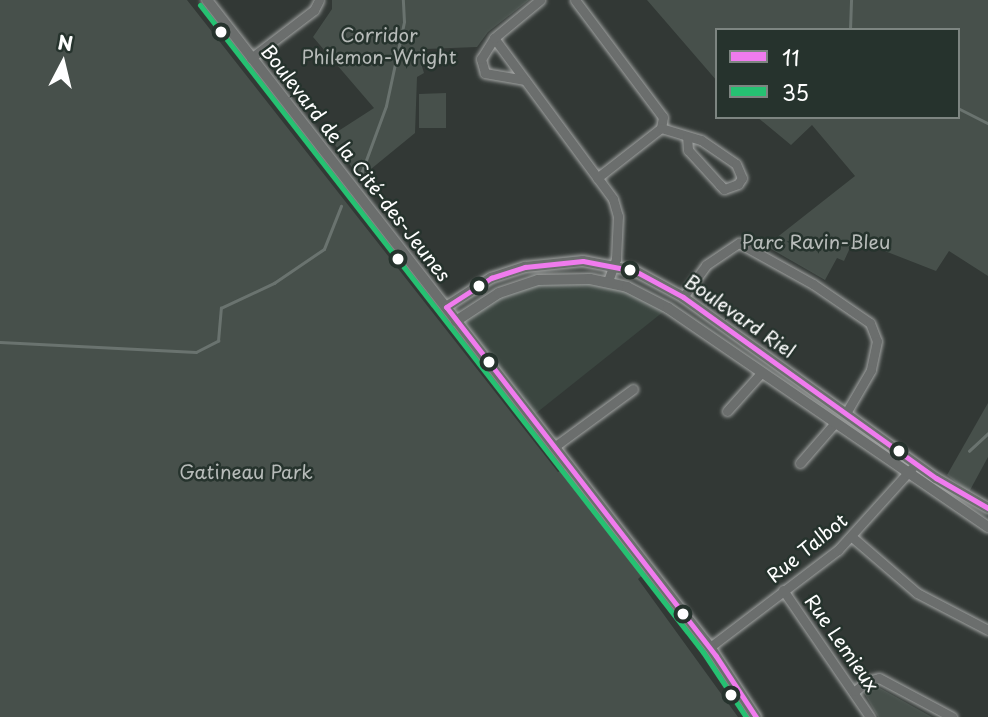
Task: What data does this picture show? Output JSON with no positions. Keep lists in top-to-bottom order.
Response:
{
  "streets": {
    "street": [
      "Boulevard de la Cité-des-Jeunes",
      "Boulevard Riel",
      "Rue Talbot",
      "Rue Lemieux"
    ]
  },
  "crossings": [
    ["Boulevard de la Cité-des-Jeunes", "Boulevard Riel"],
    ["Boulevard de la Cité-des-Jeunes", "Rue Talbot"],
    ["Boulevard Riel", "Rue Talbot"],
    ["Rue Talbot", "Rue Lemieux"]
  ],
  "parks": ["Corridor Philemon-Wright", "Parc Ravin-Bleu", "Gatineau Park"],
  "lines": ["transit line 35", "transit line 11"],
  "legend": ["11", "35"],
  "north": "top"
}
